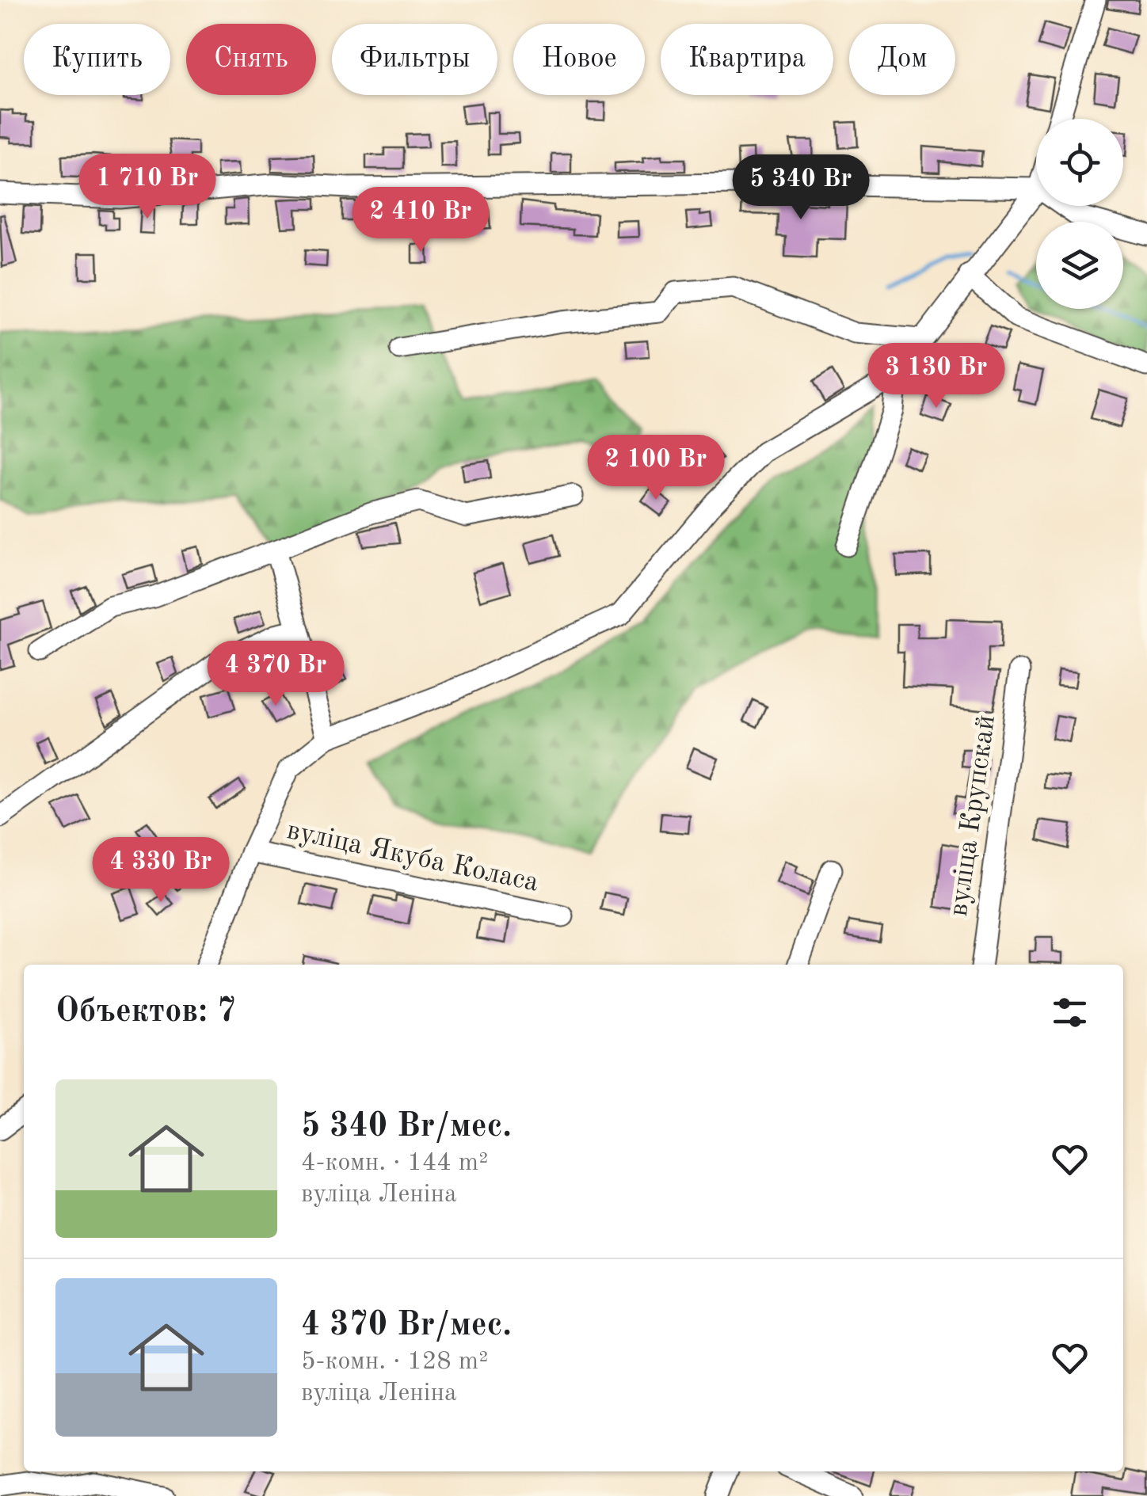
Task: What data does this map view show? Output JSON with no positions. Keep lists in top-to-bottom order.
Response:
{
  "streets": {
    "street": ["вуліца Крупскай", "вуліца Якуба Коласа"]
  },
  "page": {
    "chip": [
      "Купить",
      "Снять",
      "Фильтры",
      "Новое",
      "Квартира",
      "Дом"
    ],
    "price": [
      "1 710 Br",
      "5 340 Br",
      "2 410 Br",
      "3 130 Br",
      "2 100 Br",
      "4 370 Br",
      "4 330 Br"
    ],
    "heading": "Объектов: 7",
    "list": [
      {
        "name": "5 340 Br/мес.",
        "note": "4-комн. · 144 m² · вуліца Леніна"
      },
      {
        "name": "4 370 Br/мес.",
        "note": "5-комн. · 128 m² · вуліца Леніна"
      }
    ]
  }
}
